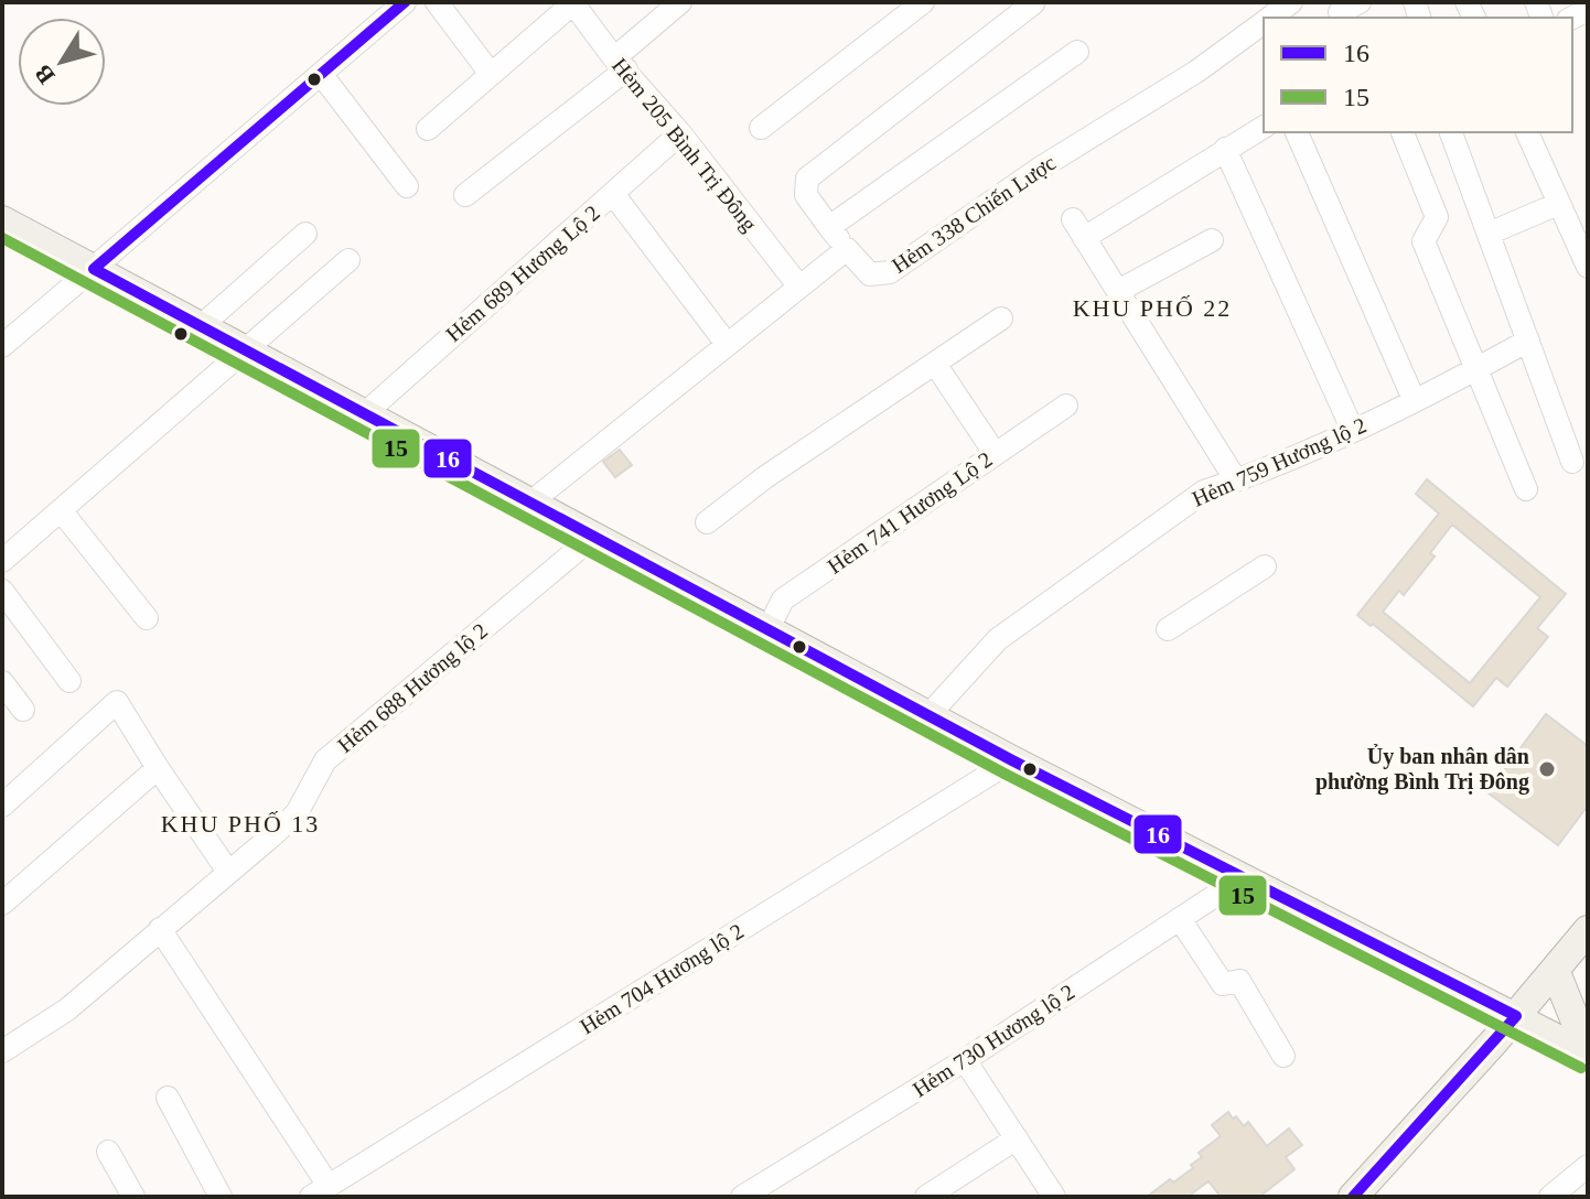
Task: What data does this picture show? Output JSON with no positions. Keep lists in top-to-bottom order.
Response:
{
  "streets": {
    "street": [
      "Hẻm 205 Bình Trị Đông",
      "Hẻm 338 Chiến Lược",
      "Hẻm 689 Hương Lộ 2",
      "Hẻm 759 Hương lộ 2",
      "Hẻm 741 Hương Lộ 2",
      "Hẻm 688 Hương lộ 2",
      "Hẻm 704 Hương lộ 2",
      "Hẻm 730 Hương lộ 2"
    ]
  },
  "crossings": [
    ["Hẻm 205 Bình Trị Đông", "Hẻm 689 Hương Lộ 2"]
  ],
  "districts": ["KHU PHỐ 22", "KHU PHỐ 13"],
  "places": ["Ủy ban nhân dân phường Bình Trị Đông"],
  "lines": ["transit line 16", "transit line 15"],
  "legend": ["16", "15"],
  "north": "bottom left"
}
